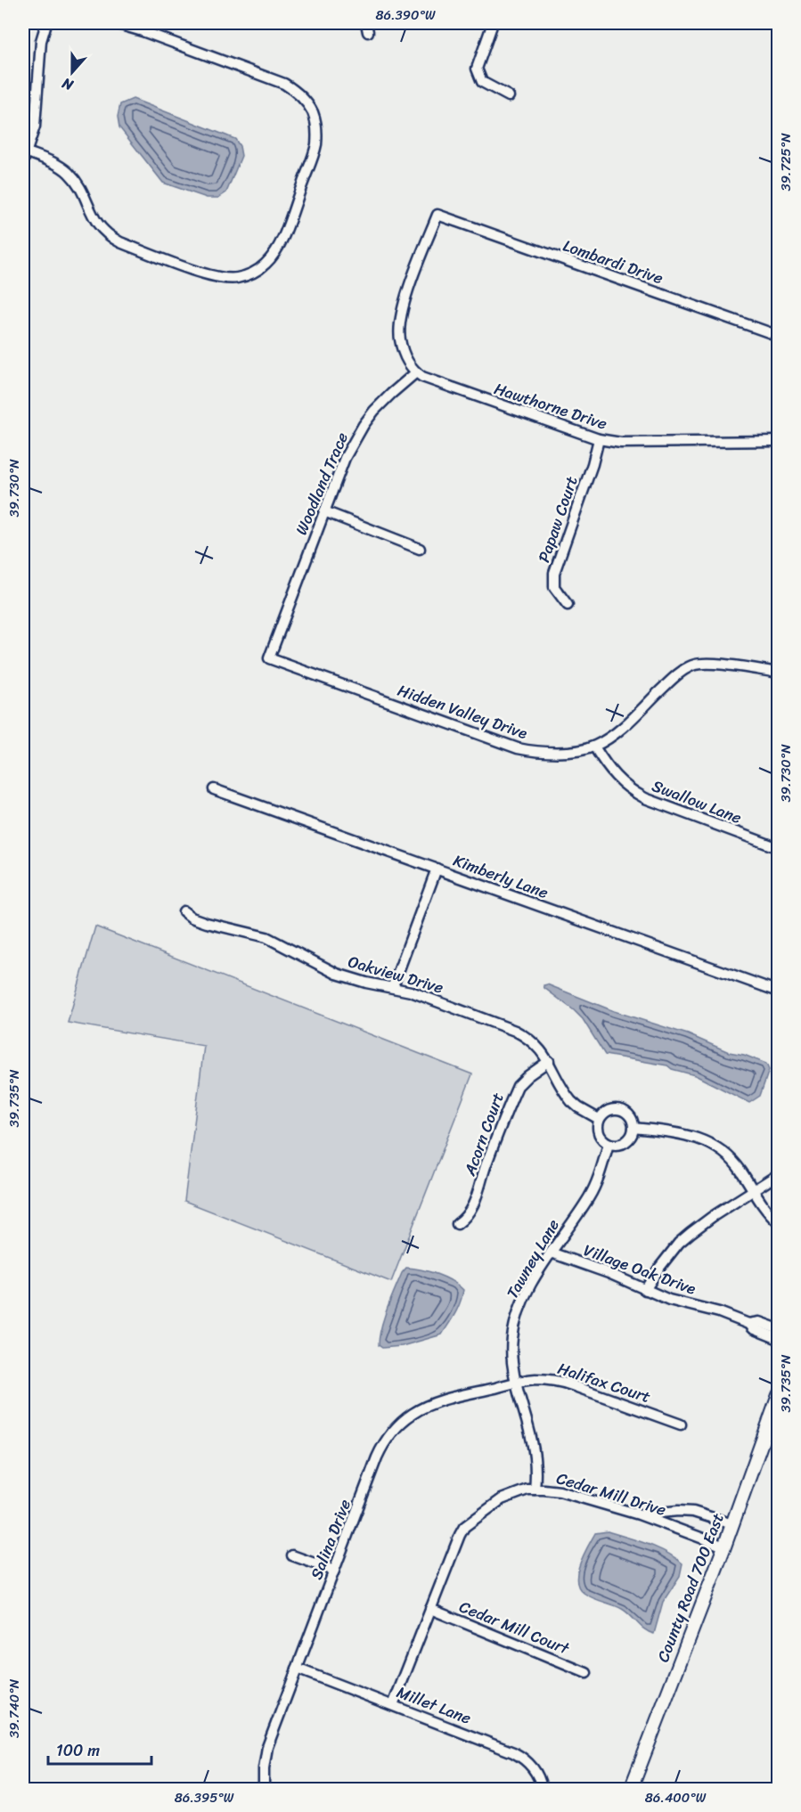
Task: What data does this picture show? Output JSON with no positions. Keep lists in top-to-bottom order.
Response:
{
  "streets": {
    "main road": ["County Road 700 East"],
    "street": [
      "Lombardi Drive",
      "Hawthorne Drive",
      "Woodland Trace",
      "Papaw Court",
      "Hidden Valley Drive",
      "Swallow Lane",
      "Kimberly Lane",
      "Oakview Drive",
      "Acorn Court",
      "Tawney Lane",
      "Village Oak Drive",
      "Halifax Court",
      "Cedar Mill Drive",
      "Salina Drive",
      "Cedar Mill Court",
      "Millet Lane"
    ]
  },
  "crossings": [
    ["Lombardi Drive", "Hawthorne Drive"],
    ["Lombardi Drive", "Woodland Trace"],
    ["Hawthorne Drive", "Woodland Trace"],
    ["Hawthorne Drive", "Papaw Court"],
    ["Woodland Trace", "Hidden Valley Drive"],
    ["Hidden Valley Drive", "Swallow Lane"],
    ["Oakview Drive", "Acorn Court"],
    ["Oakview Drive", "Tawney Lane"],
    ["Tawney Lane", "Village Oak Drive"],
    ["Tawney Lane", "Halifax Court"],
    ["Tawney Lane", "Cedar Mill Drive"],
    ["Tawney Lane", "Salina Drive"],
    ["Halifax Court", "Salina Drive"],
    ["Cedar Mill Drive", "County Road 700 East"],
    ["Cedar Mill Drive", "Cedar Mill Court"],
    ["Cedar Mill Drive", "Millet Lane"],
    ["Salina Drive", "Millet Lane"]
  ],
  "scale_bar": "100 m",
  "north": "bottom",
  "coordinates": [
    "86.390°W",
    "39.725°N",
    "39.730°N",
    "39.735°N",
    "39.740°N",
    "86.395°W",
    "86.400°W"
  ]
}
